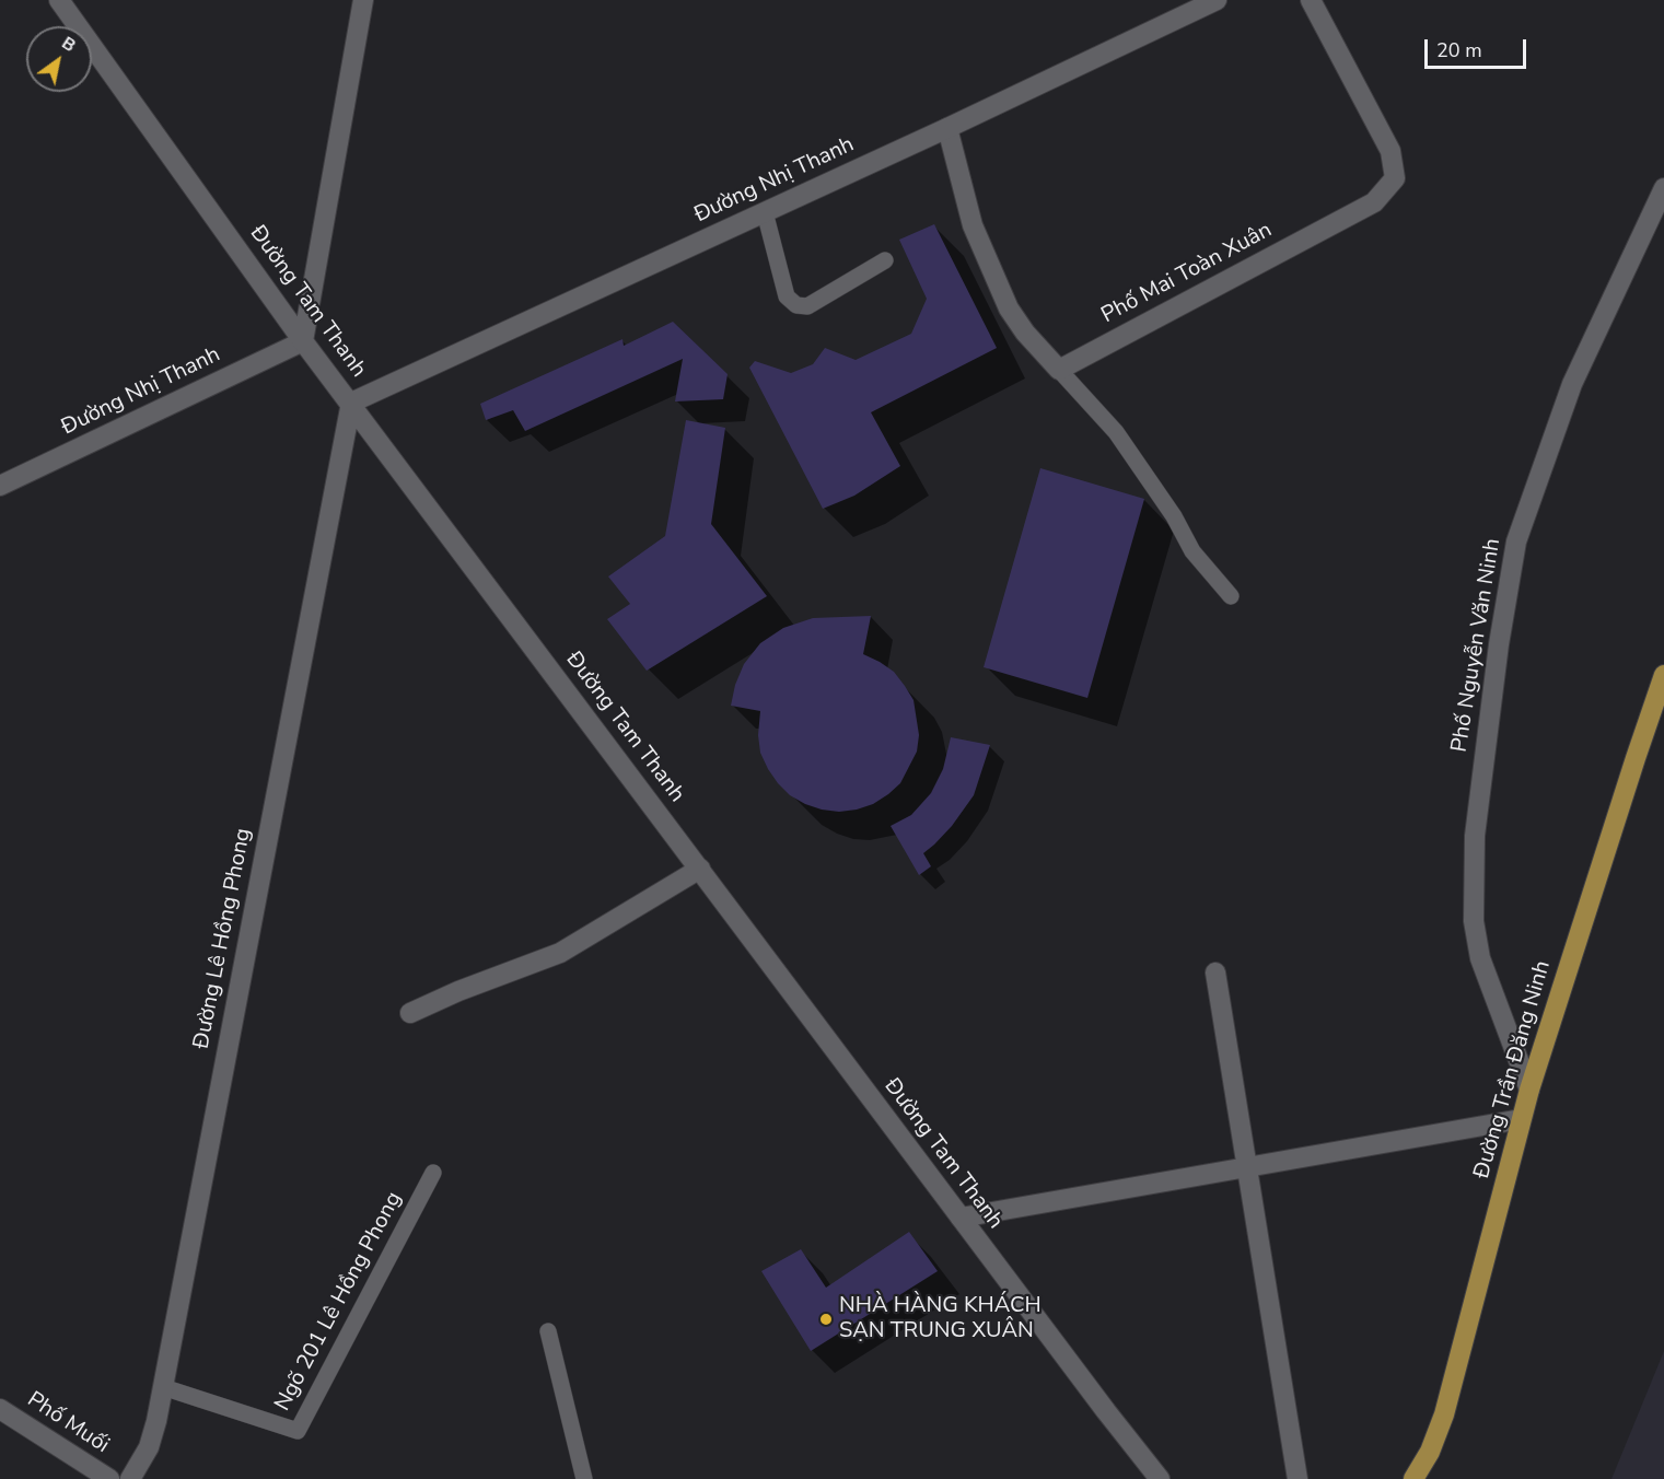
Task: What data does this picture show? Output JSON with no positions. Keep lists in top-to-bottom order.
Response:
{
  "streets": {
    "main road": ["Đường Trần Đăng Ninh"],
    "street": [
      "Đường Nhị Thanh",
      "Phố Mai Toàn Xuân",
      "Đường Tam Thanh",
      "Phố Nguyễn Văn Ninh",
      "Đường Lê Hồng Phong",
      "Phố Muối"
    ],
    "lane": ["Ngõ 201 Lê Hồng Phong"]
  },
  "crossings": [
    ["Đường Nhị Thanh", "Đường Tam Thanh"],
    ["Đường Nhị Thanh", "Đường Lê Hồng Phong"],
    ["Đường Tam Thanh", "Đường Lê Hồng Phong"],
    ["Phố Nguyễn Văn Ninh", "Đường Trần Đăng Ninh"],
    ["Đường Lê Hồng Phong", "Ngõ 201 Lê Hồng Phong"]
  ],
  "places": ["NHÀ HÀNG KHÁCH SẠN TRUNG XUÂN"],
  "scale_bar": "20 m",
  "north": "top right"
}
